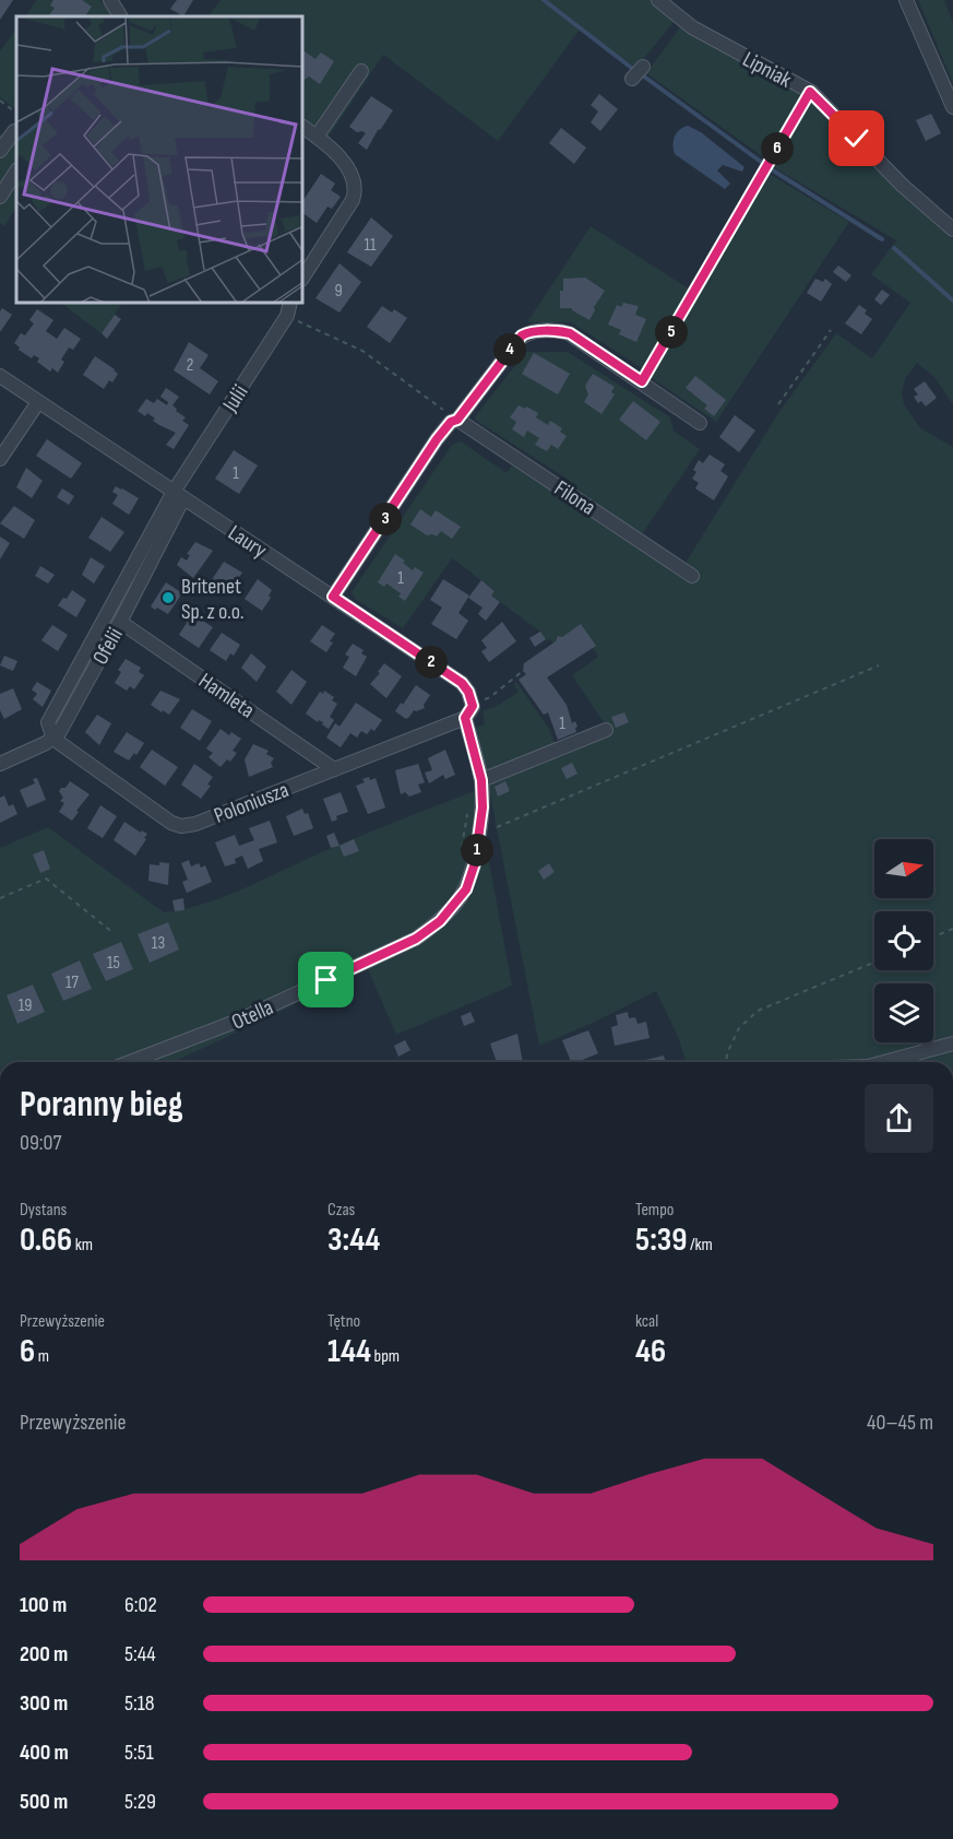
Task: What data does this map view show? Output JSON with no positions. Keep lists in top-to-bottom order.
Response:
{
  "streets": {
    "street": [
      "Lipniak",
      "Julii",
      "Filona",
      "Laury",
      "Ofelii",
      "Hamleta",
      "Poloniusza",
      "Otella"
    ]
  },
  "crossings": [
    ["Julii", "Laury"],
    ["Julii", "Ofelii"],
    ["Laury", "Ofelii"],
    ["Laury", "Poloniusza"],
    ["Laury", "Otella"],
    ["Ofelii", "Hamleta"],
    ["Ofelii", "Poloniusza"],
    ["Hamleta", "Poloniusza"],
    ["Poloniusza", "Otella"]
  ],
  "places": ["Britenet Sp. z o.o."],
  "house_numbers": [
    "11",
    "9",
    "2",
    "1",
    "1",
    "1",
    "13",
    "15",
    "17",
    "19"
  ],
  "north": "right",
  "page": {
    "pins": [
      "6",
      "5",
      "4",
      "3",
      "2",
      "1"
    ],
    "heading": ["Poranny bieg", "09:07"],
    "stats": [
      ["Dystans", "0.66 km"],
      ["Czas", "3:44"],
      ["Tempo", "5:39 /km"],
      ["Przewyższenie", "6 m"],
      ["Tętno", "144 bpm"],
      ["kcal", "46"]
    ],
    "chart": ["Przewyższenie", "40–45 m"],
    "list": [
      {
        "name": "100 m",
        "note": "6:02"
      },
      {
        "name": "200 m",
        "note": "5:44"
      },
      {
        "name": "300 m",
        "note": "5:18"
      },
      {
        "name": "400 m",
        "note": "5:51"
      },
      {
        "name": "500 m",
        "note": "5:29"
      }
    ]
  }
}
